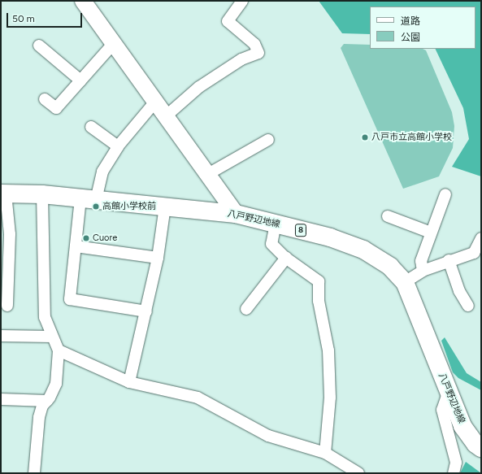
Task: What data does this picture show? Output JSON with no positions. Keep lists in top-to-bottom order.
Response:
{
  "streets": {
    "main road": ["八戸野辺地線", "8"]
  },
  "places": ["八戸市立高館小学校", "高館小学校前", "Cuore"],
  "legend": ["道路", "公園"],
  "scale_bar": "50 m"
}
